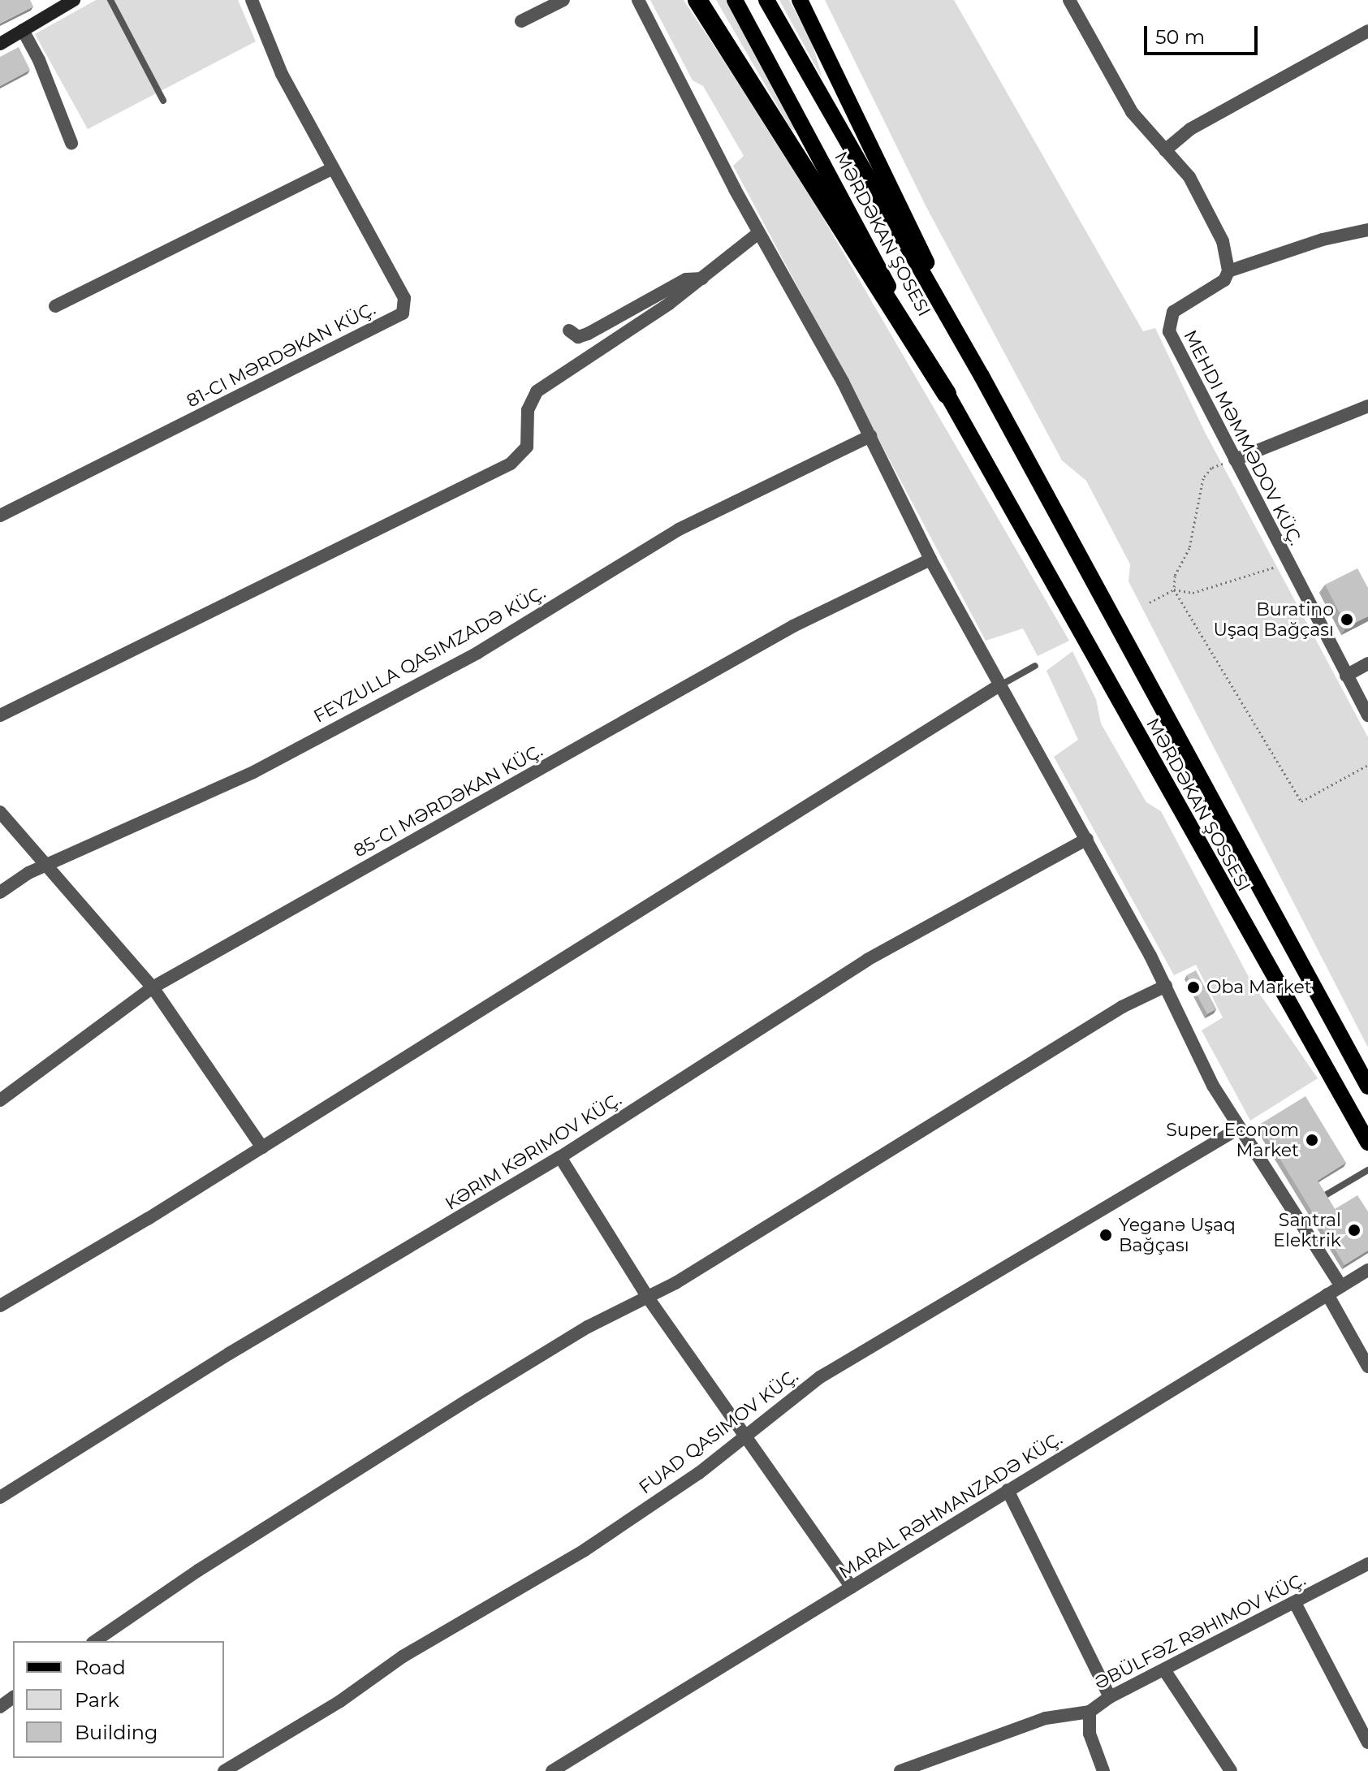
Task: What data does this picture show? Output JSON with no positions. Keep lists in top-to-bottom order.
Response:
{
  "streets": {
    "main road": ["MƏRDƏKAN ŞOSESI", "MƏRDƏKAN ŞOSSESI"],
    "street": [
      "81-CI MƏRDƏKAN KÜÇ.",
      "MEHDI MƏMMƏDOV KÜÇ.",
      "85-CI MƏRDƏKAN KÜÇ.",
      "KƏRIM KƏRIMOV KÜÇ.",
      "MARAL RƏHMANZADƏ KÜÇ.",
      "ƏBÜLFƏZ RƏHIMOV KÜÇ."
    ]
  },
  "crossings": [
    ["MƏRDƏKAN ŞOSESI", "MƏRDƏKAN ŞOSSESI"]
  ],
  "places": [
    "Buratino Uşaq Bağçası",
    "Oba Market",
    "Super Econom Market",
    "Santral Elektrik",
    "Yeganə Uşaq Bağçası"
  ],
  "legend": ["Road", "Park", "Building"],
  "scale_bar": "50 m"
}
